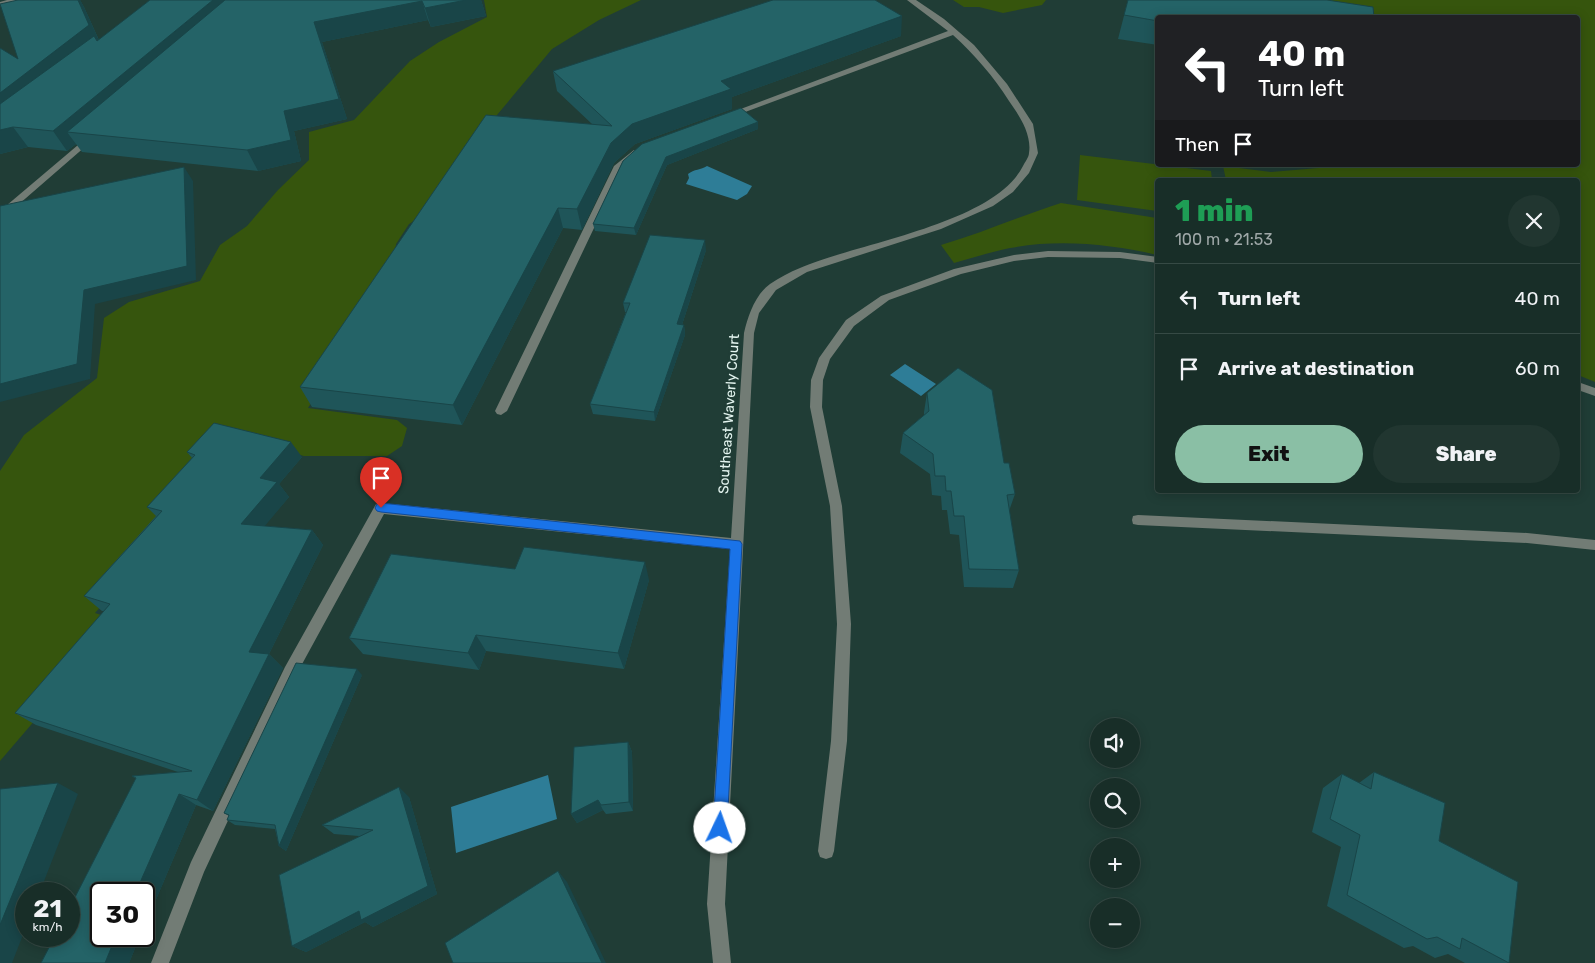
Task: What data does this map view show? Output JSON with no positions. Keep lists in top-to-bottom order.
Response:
{
  "streets": {
    "street": ["Southeast Waverly Court"]
  },
  "page": {
    "turn": ["40 m", "Turn left"],
    "then": "Then",
    "heading": ["1 min", "100 m · 21:53"],
    "list": [
      {
        "name": "Turn left",
        "value": "40 m"
      },
      {
        "name": "Arrive at destination",
        "value": "60 m"
      }
    ],
    "buttons": ["Exit", "Share"],
    "map_buttons": ["+", "−"],
    "speed": "21 km/h",
    "limit": "30"
  }
}
